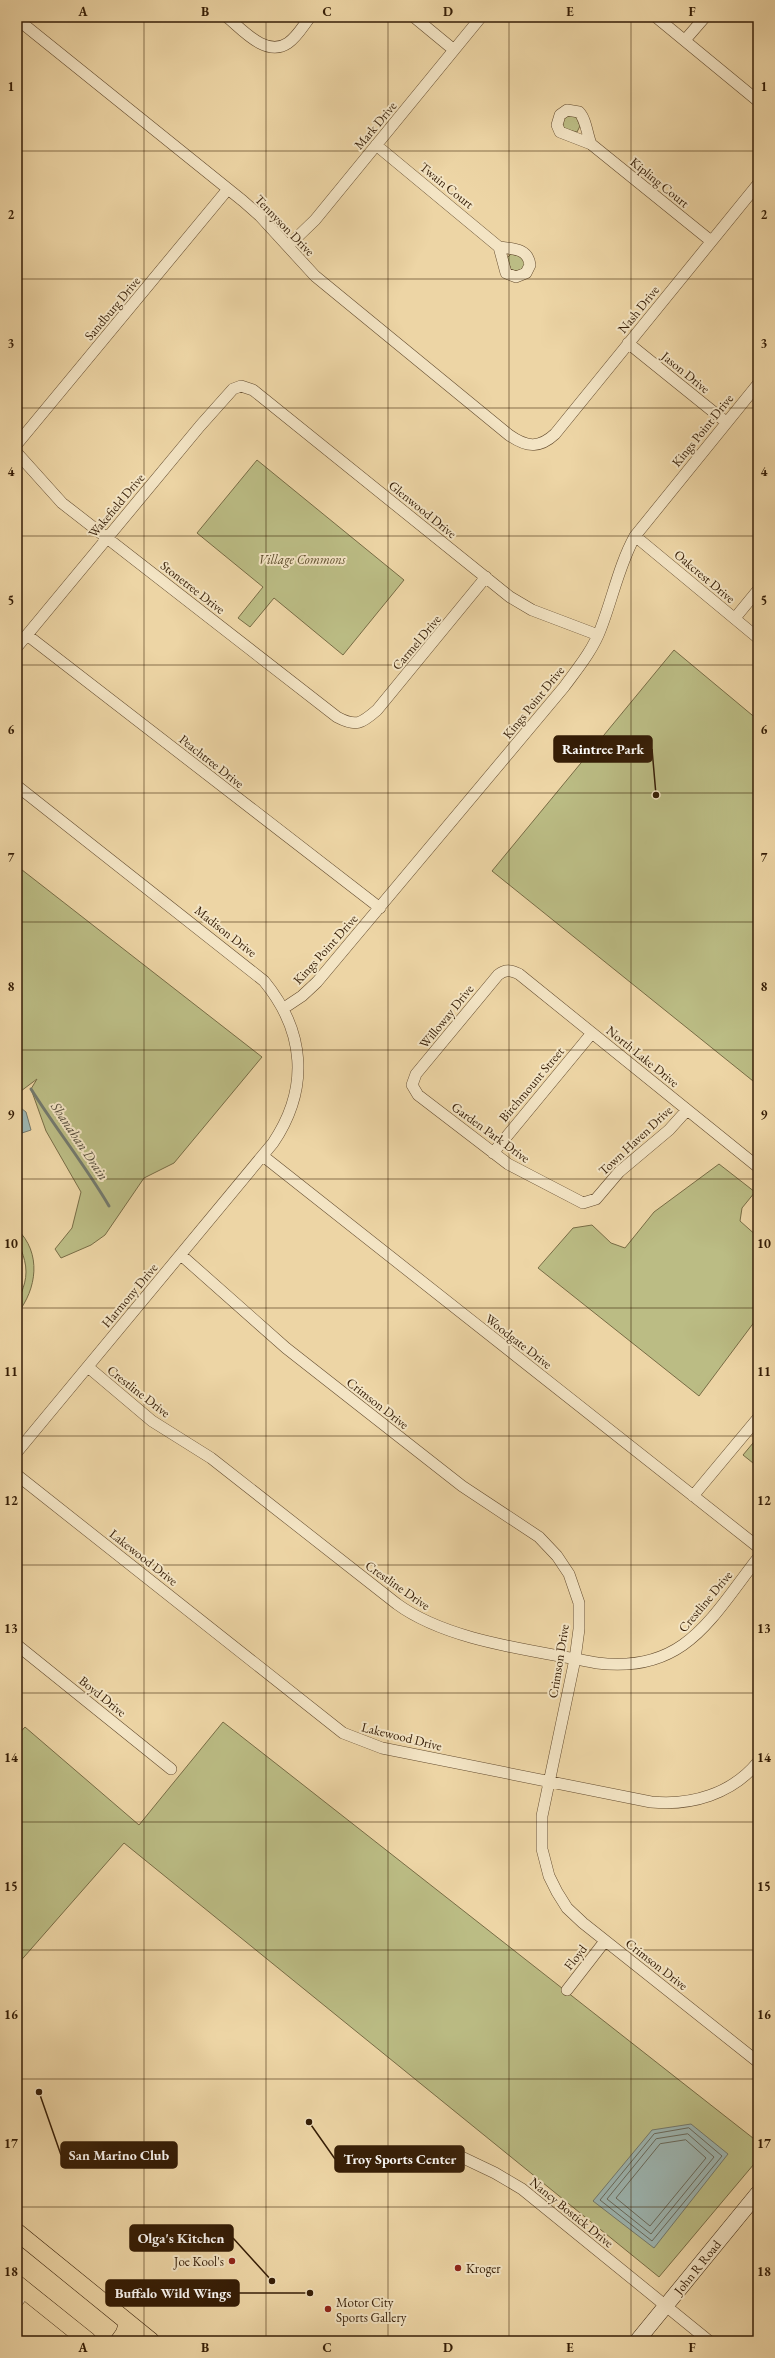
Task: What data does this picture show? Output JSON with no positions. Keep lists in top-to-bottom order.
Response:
{
  "streets": {
    "main road": ["John R Road"],
    "street": [
      "Mark Drive",
      "Kipling Court",
      "Twain Court",
      "Tennyson Drive",
      "Sandburg Drive",
      "Nash Drive",
      "Jason Drive",
      "Kings Point Drive",
      "Wakefield Drive",
      "Glenwood Drive",
      "Oakcrest Drive",
      "Stonetree Drive",
      "Carmel Drive",
      "Peachtree Drive",
      "Madison Drive",
      "Willoway Drive",
      "North Lake Drive",
      "Birchmount Street",
      "Garden Park Drive",
      "Town Haven Drive",
      "Harmony Drive",
      "Woodgate Drive",
      "Crestline Drive",
      "Crimson Drive",
      "Lakewood Drive",
      "Boyd Drive",
      "Floyd",
      "Nancy Bostick Drive"
    ]
  },
  "crossings": [
    ["Mark Drive", "Twain Court"],
    ["Mark Drive", "Tennyson Drive"],
    ["Kipling Court", "Nash Drive"],
    ["Tennyson Drive", "Sandburg Drive"],
    ["Tennyson Drive", "Nash Drive"],
    ["Nash Drive", "Jason Drive"],
    ["Jason Drive", "Kings Point Drive"],
    ["Kings Point Drive", "Glenwood Drive"],
    ["Kings Point Drive", "Oakcrest Drive"],
    ["Kings Point Drive", "Peachtree Drive"],
    ["Kings Point Drive", "Madison Drive"],
    ["Wakefield Drive", "Glenwood Drive"],
    ["Wakefield Drive", "Stonetree Drive"],
    ["Wakefield Drive", "Peachtree Drive"],
    ["Glenwood Drive", "Carmel Drive"],
    ["Stonetree Drive", "Carmel Drive"],
    ["Madison Drive", "Harmony Drive"],
    ["Madison Drive", "Woodgate Drive"],
    ["Willoway Drive", "North Lake Drive"],
    ["Willoway Drive", "Garden Park Drive"],
    ["North Lake Drive", "Birchmount Street"],
    ["North Lake Drive", "Town Haven Drive"],
    ["Birchmount Street", "Garden Park Drive"],
    ["Garden Park Drive", "Town Haven Drive"],
    ["Harmony Drive", "Woodgate Drive"],
    ["Harmony Drive", "Crestline Drive"],
    ["Harmony Drive", "Crimson Drive"],
    ["Crestline Drive", "Crimson Drive"],
    ["Crimson Drive", "Lakewood Drive"],
    ["Crimson Drive", "Floyd"],
    ["Nancy Bostick Drive", "John R Road"]
  ],
  "water": ["Shanahan Drain"],
  "parks": ["Village Commons"],
  "places": [
    "Raintree Park",
    "San Marino Club",
    "Troy Sports Center",
    "Joe Kool's",
    "Kroger",
    "Olga's Kitchen",
    "Buffalo Wild Wings",
    "Motor City Sports Gallery"
  ],
  "grid": {
    "columns": [
      "A",
      "B",
      "C",
      "D",
      "E",
      "F"
    ],
    "rows": [
      "1",
      "2",
      "3",
      "4",
      "5",
      "6",
      "7",
      "8",
      "9",
      "10",
      "11",
      "12",
      "13",
      "14",
      "15",
      "16",
      "17",
      "18"
    ]
  }
}
